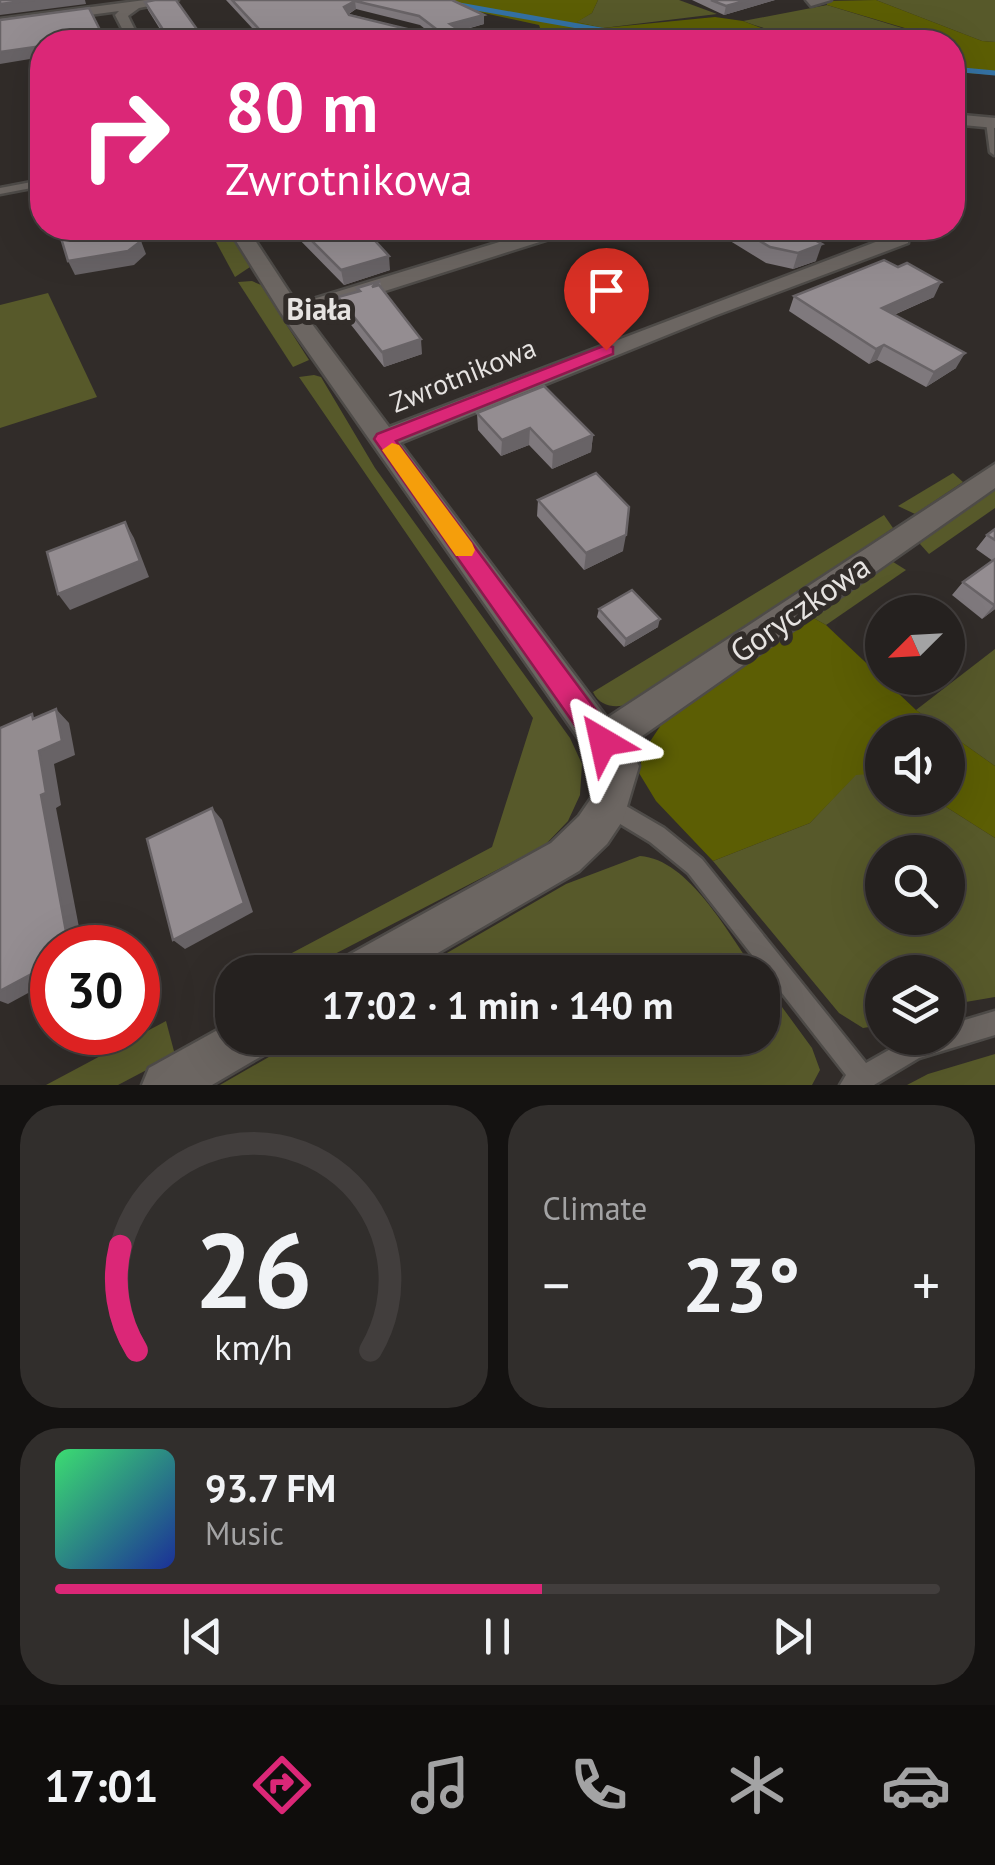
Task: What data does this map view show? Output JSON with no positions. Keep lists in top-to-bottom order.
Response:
{
  "streets": {
    "street": ["Zwrotnikowa", "Goryczkowa"]
  },
  "districts": ["Biała"],
  "north": "bottom left",
  "page": {
    "turn": ["80 m", "Zwrotnikowa"],
    "limit": "30",
    "trip": "17:02 · 1 min · 140 m",
    "tile": "Climate",
    "heat": ["−", "23°", "+"],
    "song": ["93.7 FM", "Music"],
    "tabs": "17:01",
    "gauge": ["26", "km/h"]
  }
}
